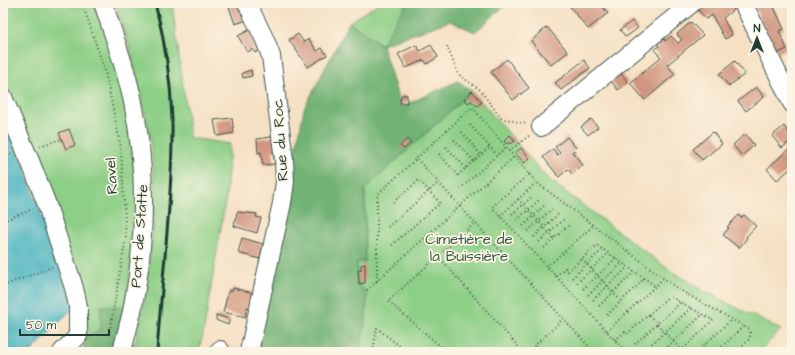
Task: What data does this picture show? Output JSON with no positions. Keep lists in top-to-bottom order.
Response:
{
  "streets": {
    "street": ["Rue du Roc", "Port de Statte"],
    "path": ["Ravel"]
  },
  "parks": ["Cimetière de la Buissière"],
  "scale_bar": "50 m",
  "north": "top"
}
